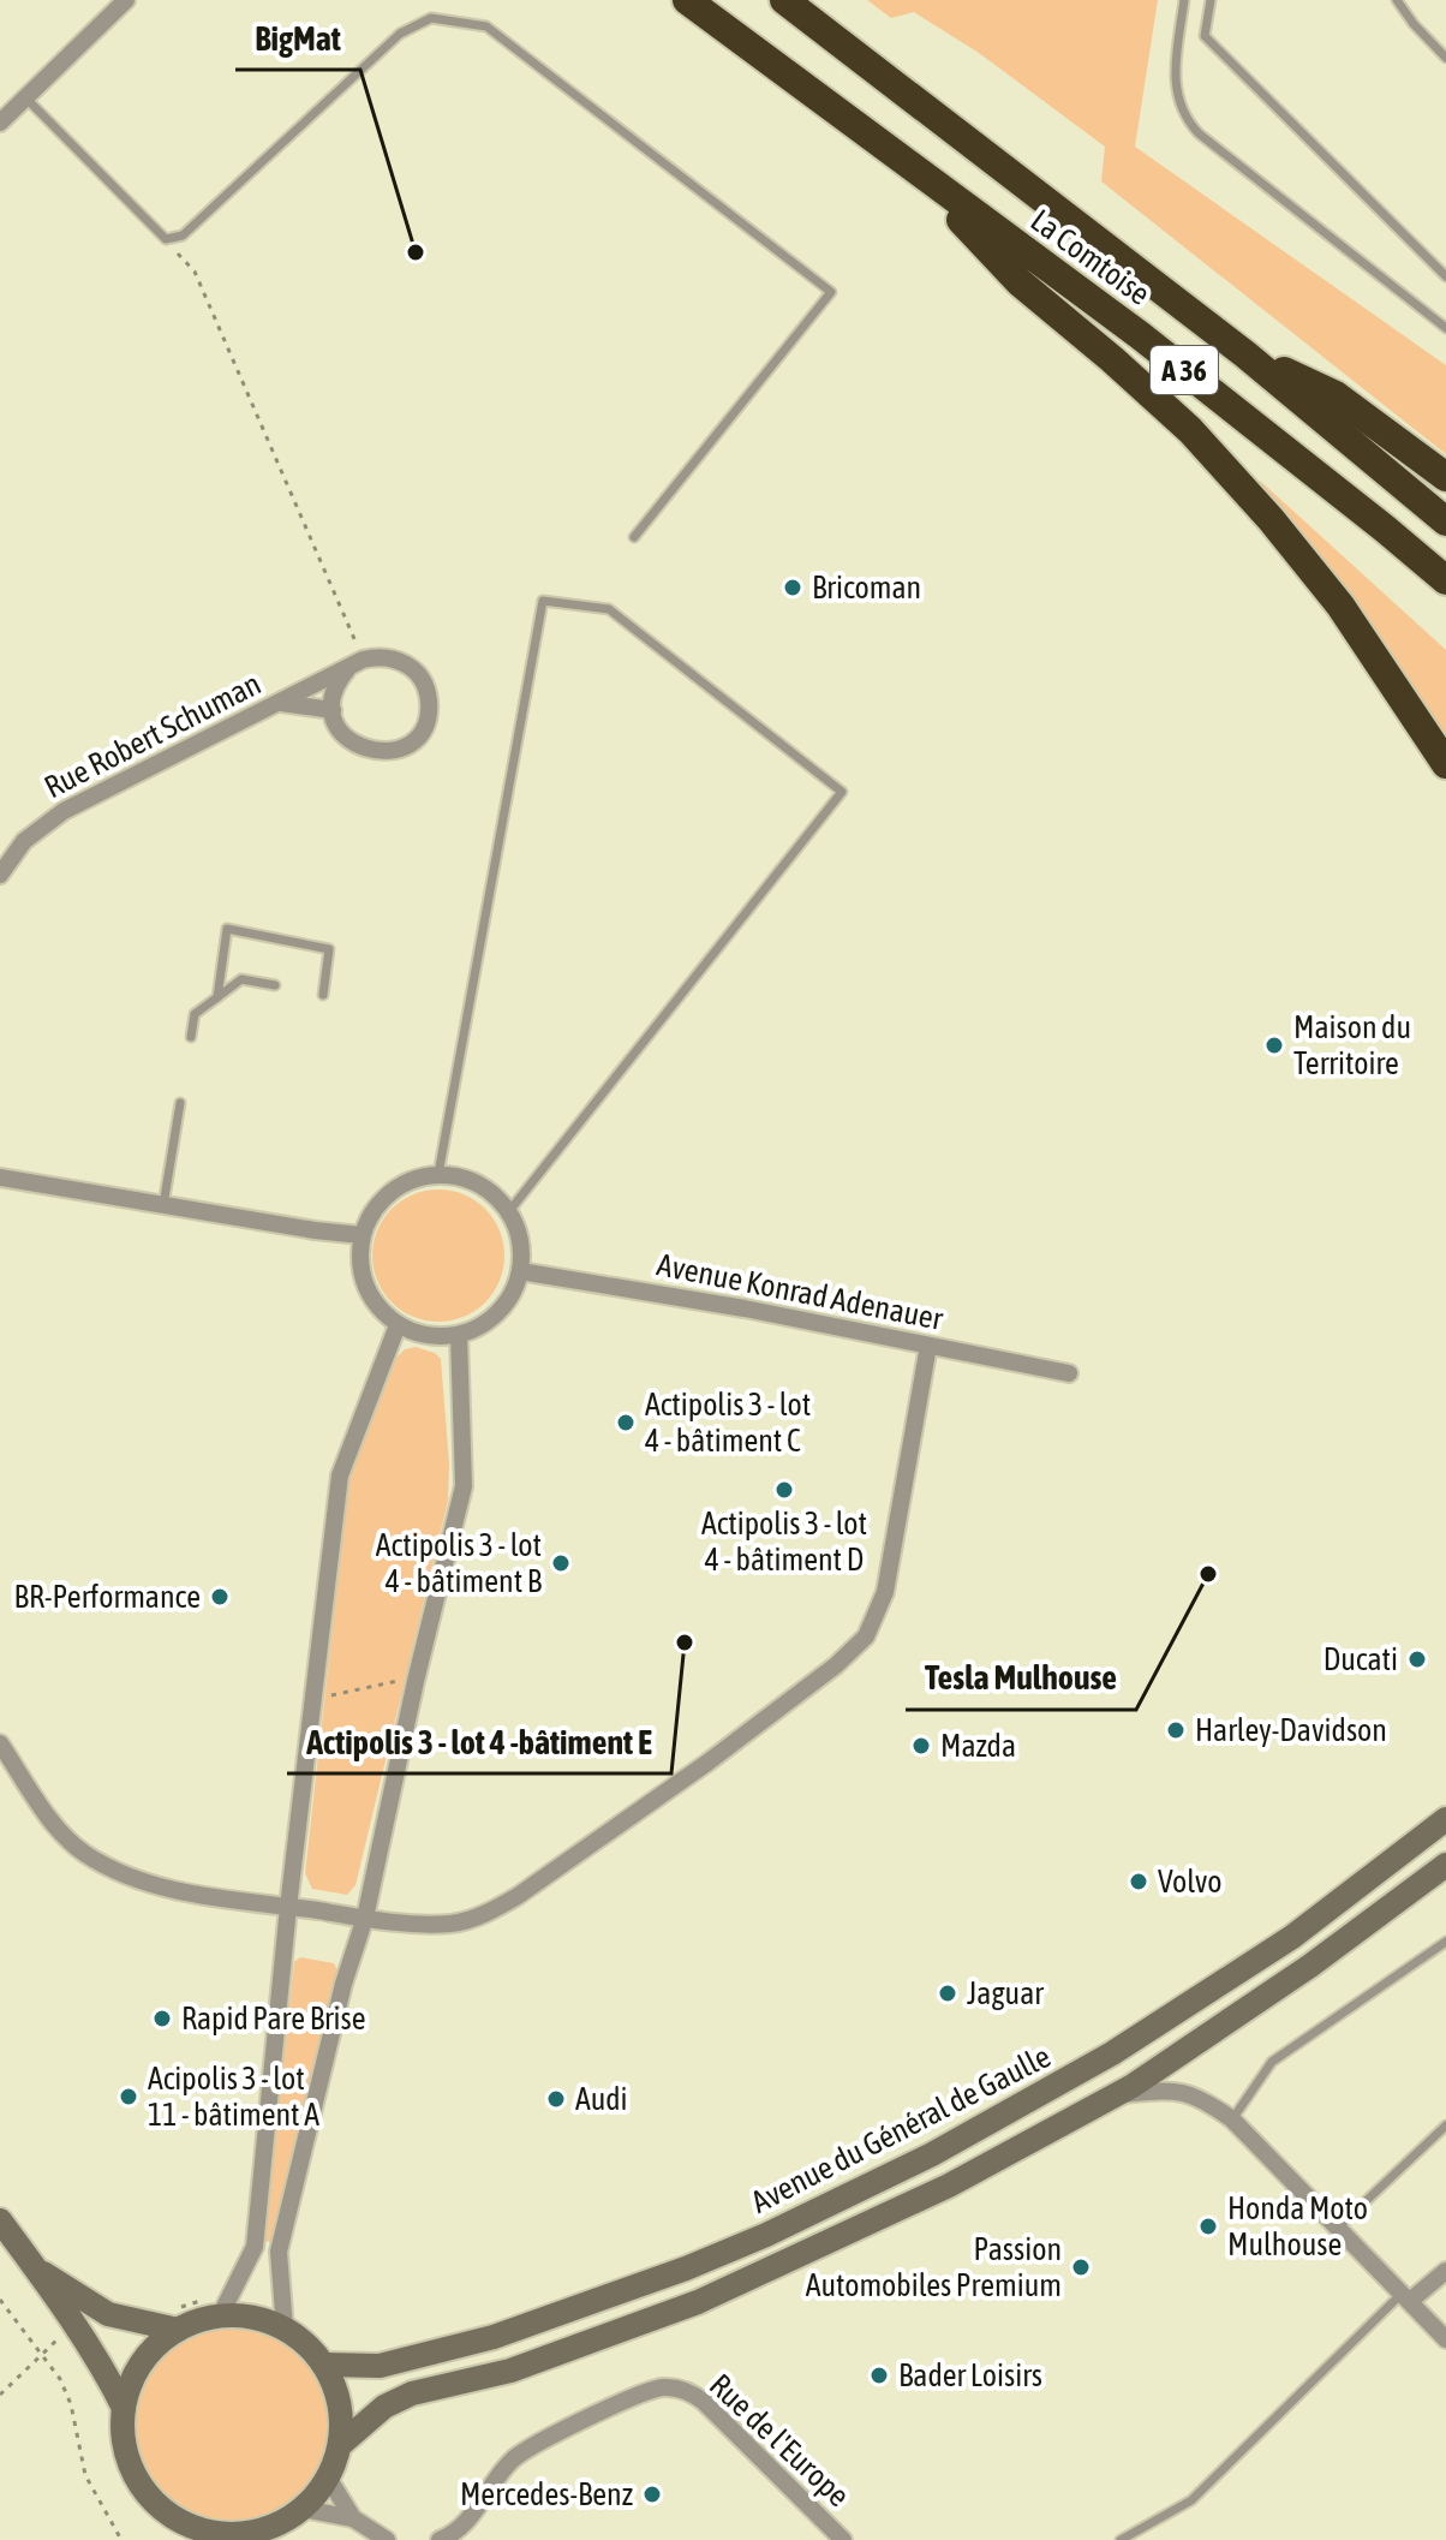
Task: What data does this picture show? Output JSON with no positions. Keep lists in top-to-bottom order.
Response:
{
  "streets": {
    "highway": ["La Comtoise", "A 36"],
    "main road": ["Avenue du Général de Gaulle"],
    "street": ["Rue Robert Schuman", "Avenue Konrad Adenauer", "Rue de l'Europe"]
  },
  "places": [
    "BigMat",
    "Bricoman",
    "Maison du Territoire",
    "Actipolis 3 - lot 4 - bâtiment C",
    "Actipolis 3 - lot 4 - bâtiment D",
    "Actipolis 3 - lot 4 - bâtiment B",
    "Tesla Mulhouse",
    "BR-Performance",
    "Actipolis 3 - lot 4 -bâtiment E",
    "Ducati",
    "Harley-Davidson",
    "Mazda",
    "Volvo",
    "Jaguar",
    "Rapid Pare Brise",
    "Acipolis 3 - lot 11 - bâtiment A",
    "Audi",
    "Honda Moto Mulhouse",
    "Passion Automobiles Premium",
    "Bader Loisirs",
    "Mercedes-Benz"
  ]
}
